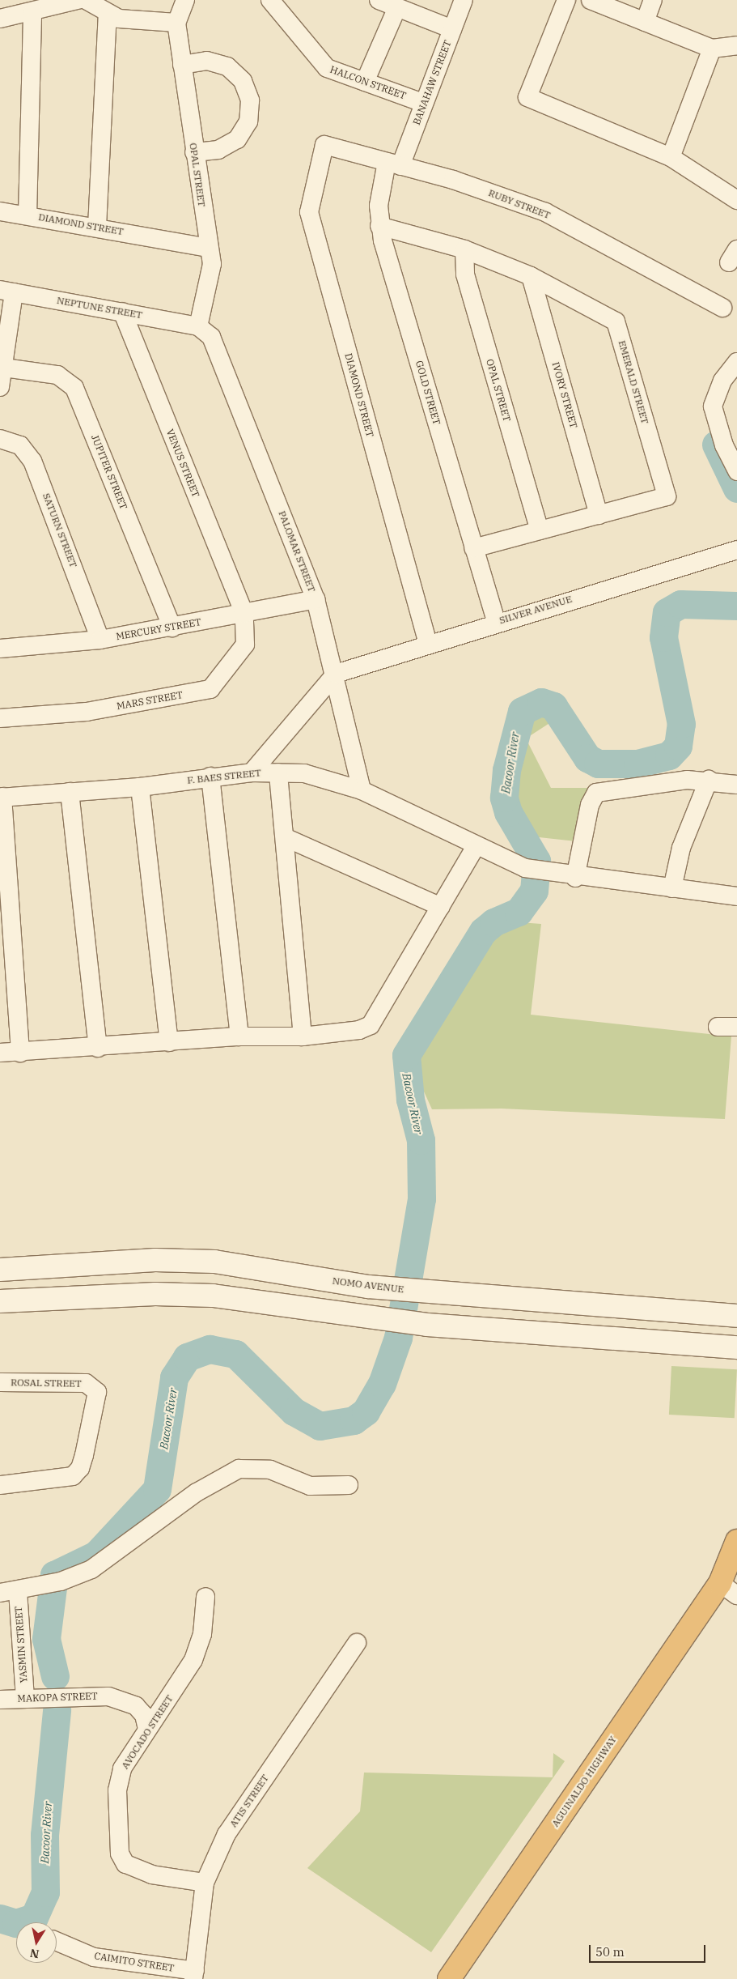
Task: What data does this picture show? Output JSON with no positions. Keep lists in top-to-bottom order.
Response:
{
  "streets": {
    "highway": ["AGUINALDO HIGHWAY"],
    "main road": ["NOMO AVENUE"],
    "street": [
      "HALCON STREET",
      "BANAHAW STREET",
      "OPAL STREET",
      "RUBY STREET",
      "DIAMOND STREET",
      "NEPTUNE STREET",
      "EMERALD STREET",
      "GOLD STREET",
      "IVORY STREET",
      "VENUS STREET",
      "JUPITER STREET",
      "SATURN STREET",
      "PALOMAR STREET",
      "SILVER AVENUE",
      "MERCURY STREET",
      "MARS STREET",
      "F. BAES STREET",
      "ROSAL STREET",
      "YASMIN STREET",
      "MAKOPA STREET",
      "AVOCADO STREET",
      "ATIS STREET",
      "CAIMITO STREET"
    ]
  },
  "crossings": [
    ["HALCON STREET", "BANAHAW STREET"],
    ["BANAHAW STREET", "RUBY STREET"],
    ["BANAHAW STREET", "GOLD STREET"],
    ["OPAL STREET", "DIAMOND STREET"],
    ["OPAL STREET", "NEPTUNE STREET"],
    ["OPAL STREET", "EMERALD STREET"],
    ["OPAL STREET", "PALOMAR STREET"],
    ["RUBY STREET", "DIAMOND STREET"],
    ["RUBY STREET", "GOLD STREET"],
    ["DIAMOND STREET", "SILVER AVENUE"],
    ["NEPTUNE STREET", "VENUS STREET"],
    ["NEPTUNE STREET", "PALOMAR STREET"],
    ["EMERALD STREET", "GOLD STREET"],
    ["EMERALD STREET", "IVORY STREET"],
    ["GOLD STREET", "SILVER AVENUE"],
    ["VENUS STREET", "MERCURY STREET"],
    ["VENUS STREET", "MARS STREET"],
    ["JUPITER STREET", "MERCURY STREET"],
    ["SATURN STREET", "MERCURY STREET"],
    ["PALOMAR STREET", "SILVER AVENUE"],
    ["PALOMAR STREET", "MERCURY STREET"],
    ["PALOMAR STREET", "F. BAES STREET"],
    ["MERCURY STREET", "MARS STREET"],
    ["YASMIN STREET", "MAKOPA STREET"],
    ["MAKOPA STREET", "AVOCADO STREET"],
    ["AVOCADO STREET", "ATIS STREET"],
    ["ATIS STREET", "CAIMITO STREET"]
  ],
  "water": ["Bacoor River"],
  "scale_bar": "50 m",
  "north": "bottom"
}
